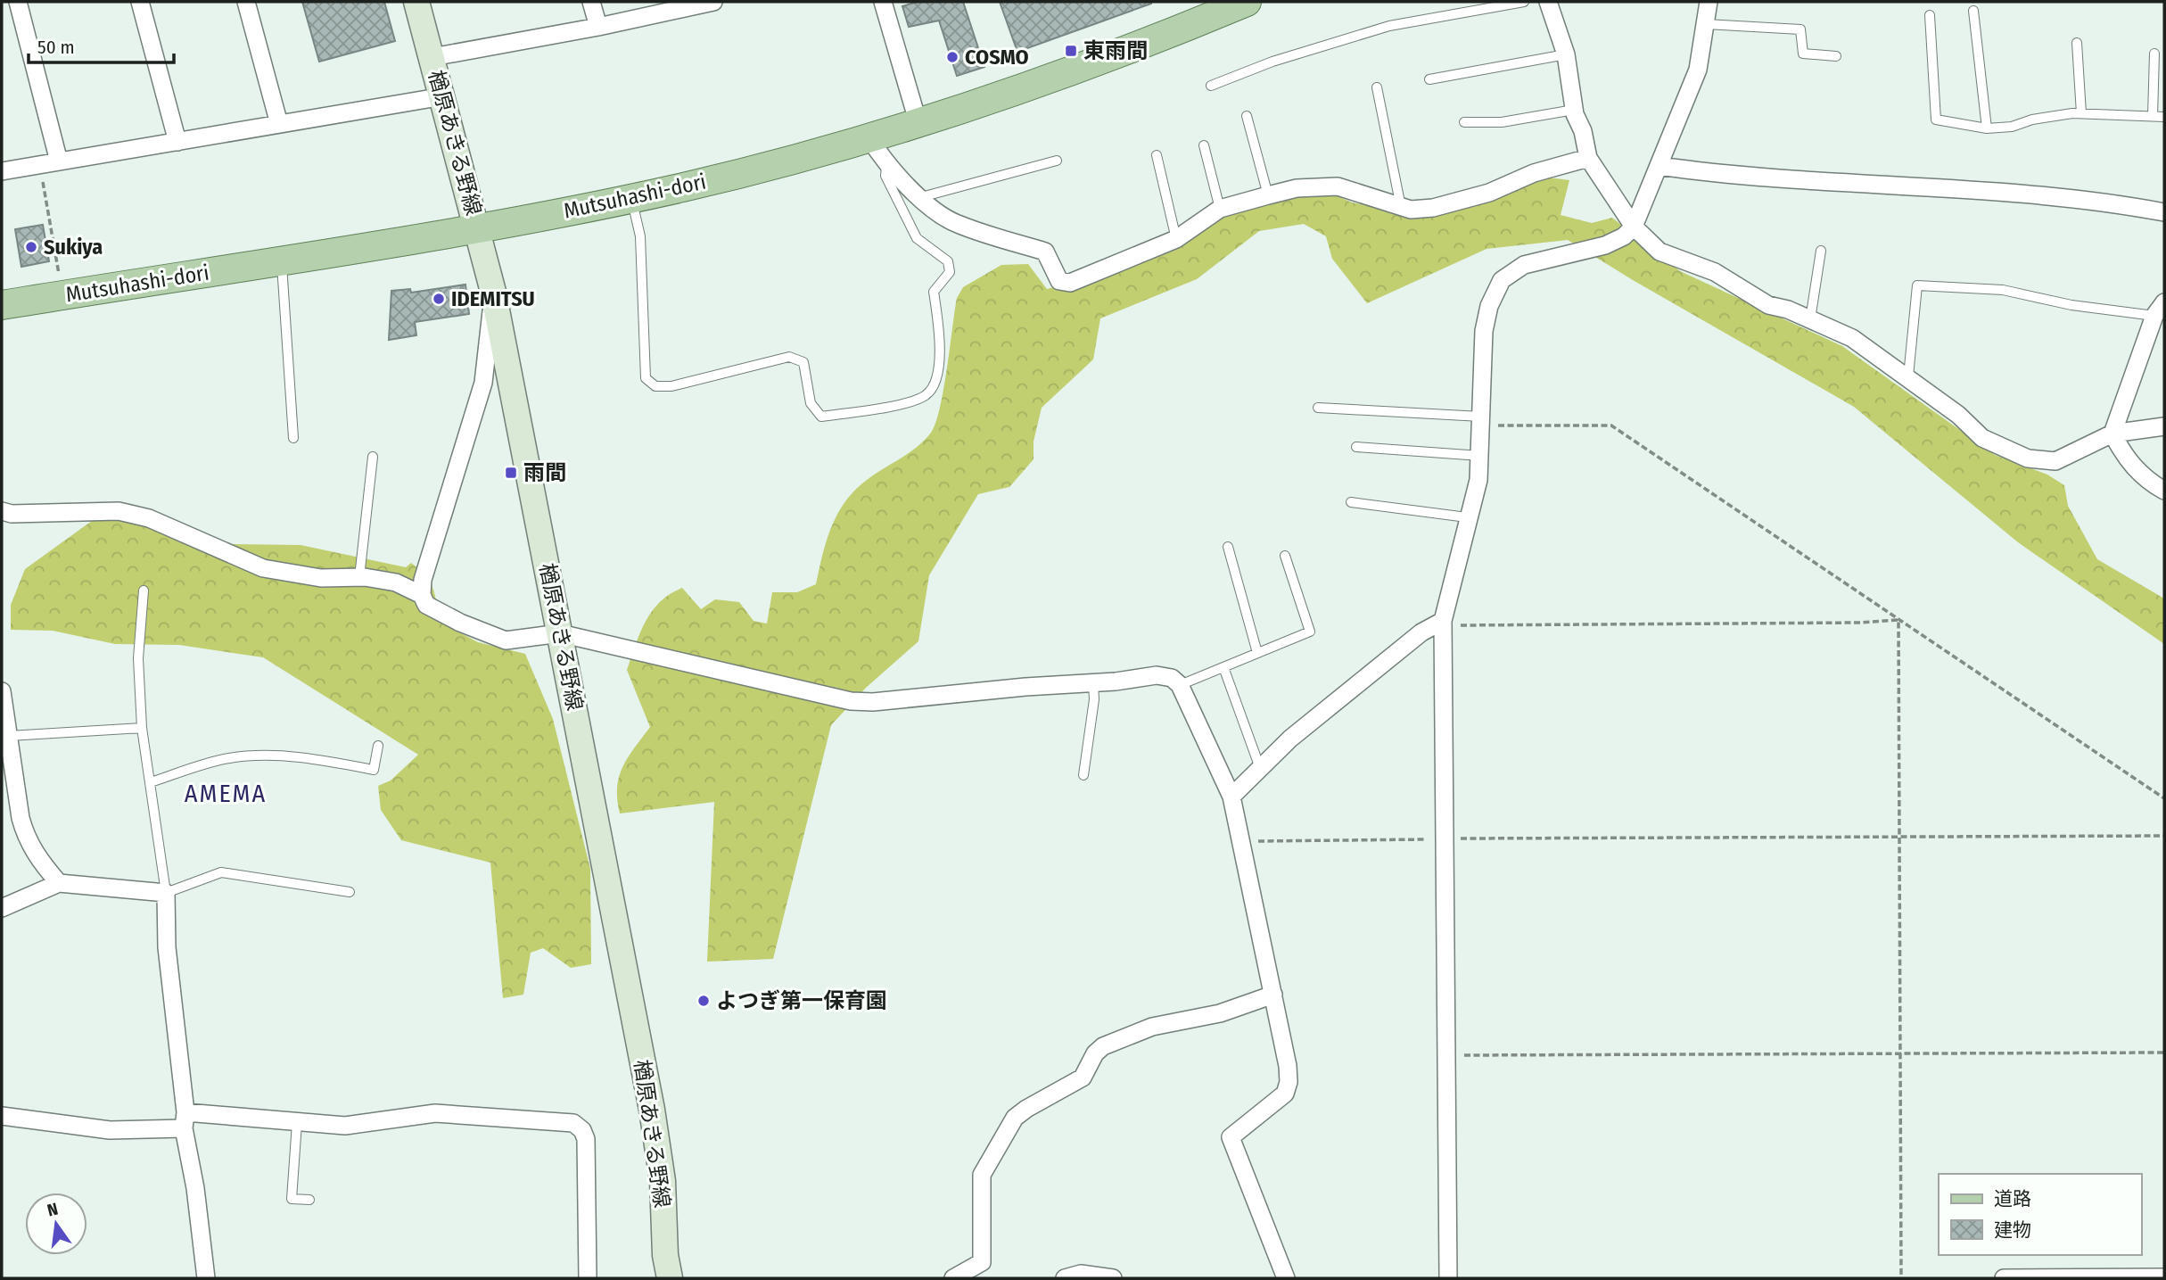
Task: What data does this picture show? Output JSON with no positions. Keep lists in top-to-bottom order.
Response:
{
  "streets": {
    "main road": ["楢原あきる野線", "Mutsuhashi-dori"]
  },
  "crossings": [
    ["楢原あきる野線", "Mutsuhashi-dori"]
  ],
  "districts": ["AMEMA"],
  "places": {
    "transit": ["東雨間", "雨間"],
    "other": [
      "COSMO",
      "Sukiya",
      "IDEMITSU",
      "よつぎ第一保育園"
    ]
  },
  "legend": ["道路", "建物"],
  "scale_bar": "50 m",
  "north": "top"
}
